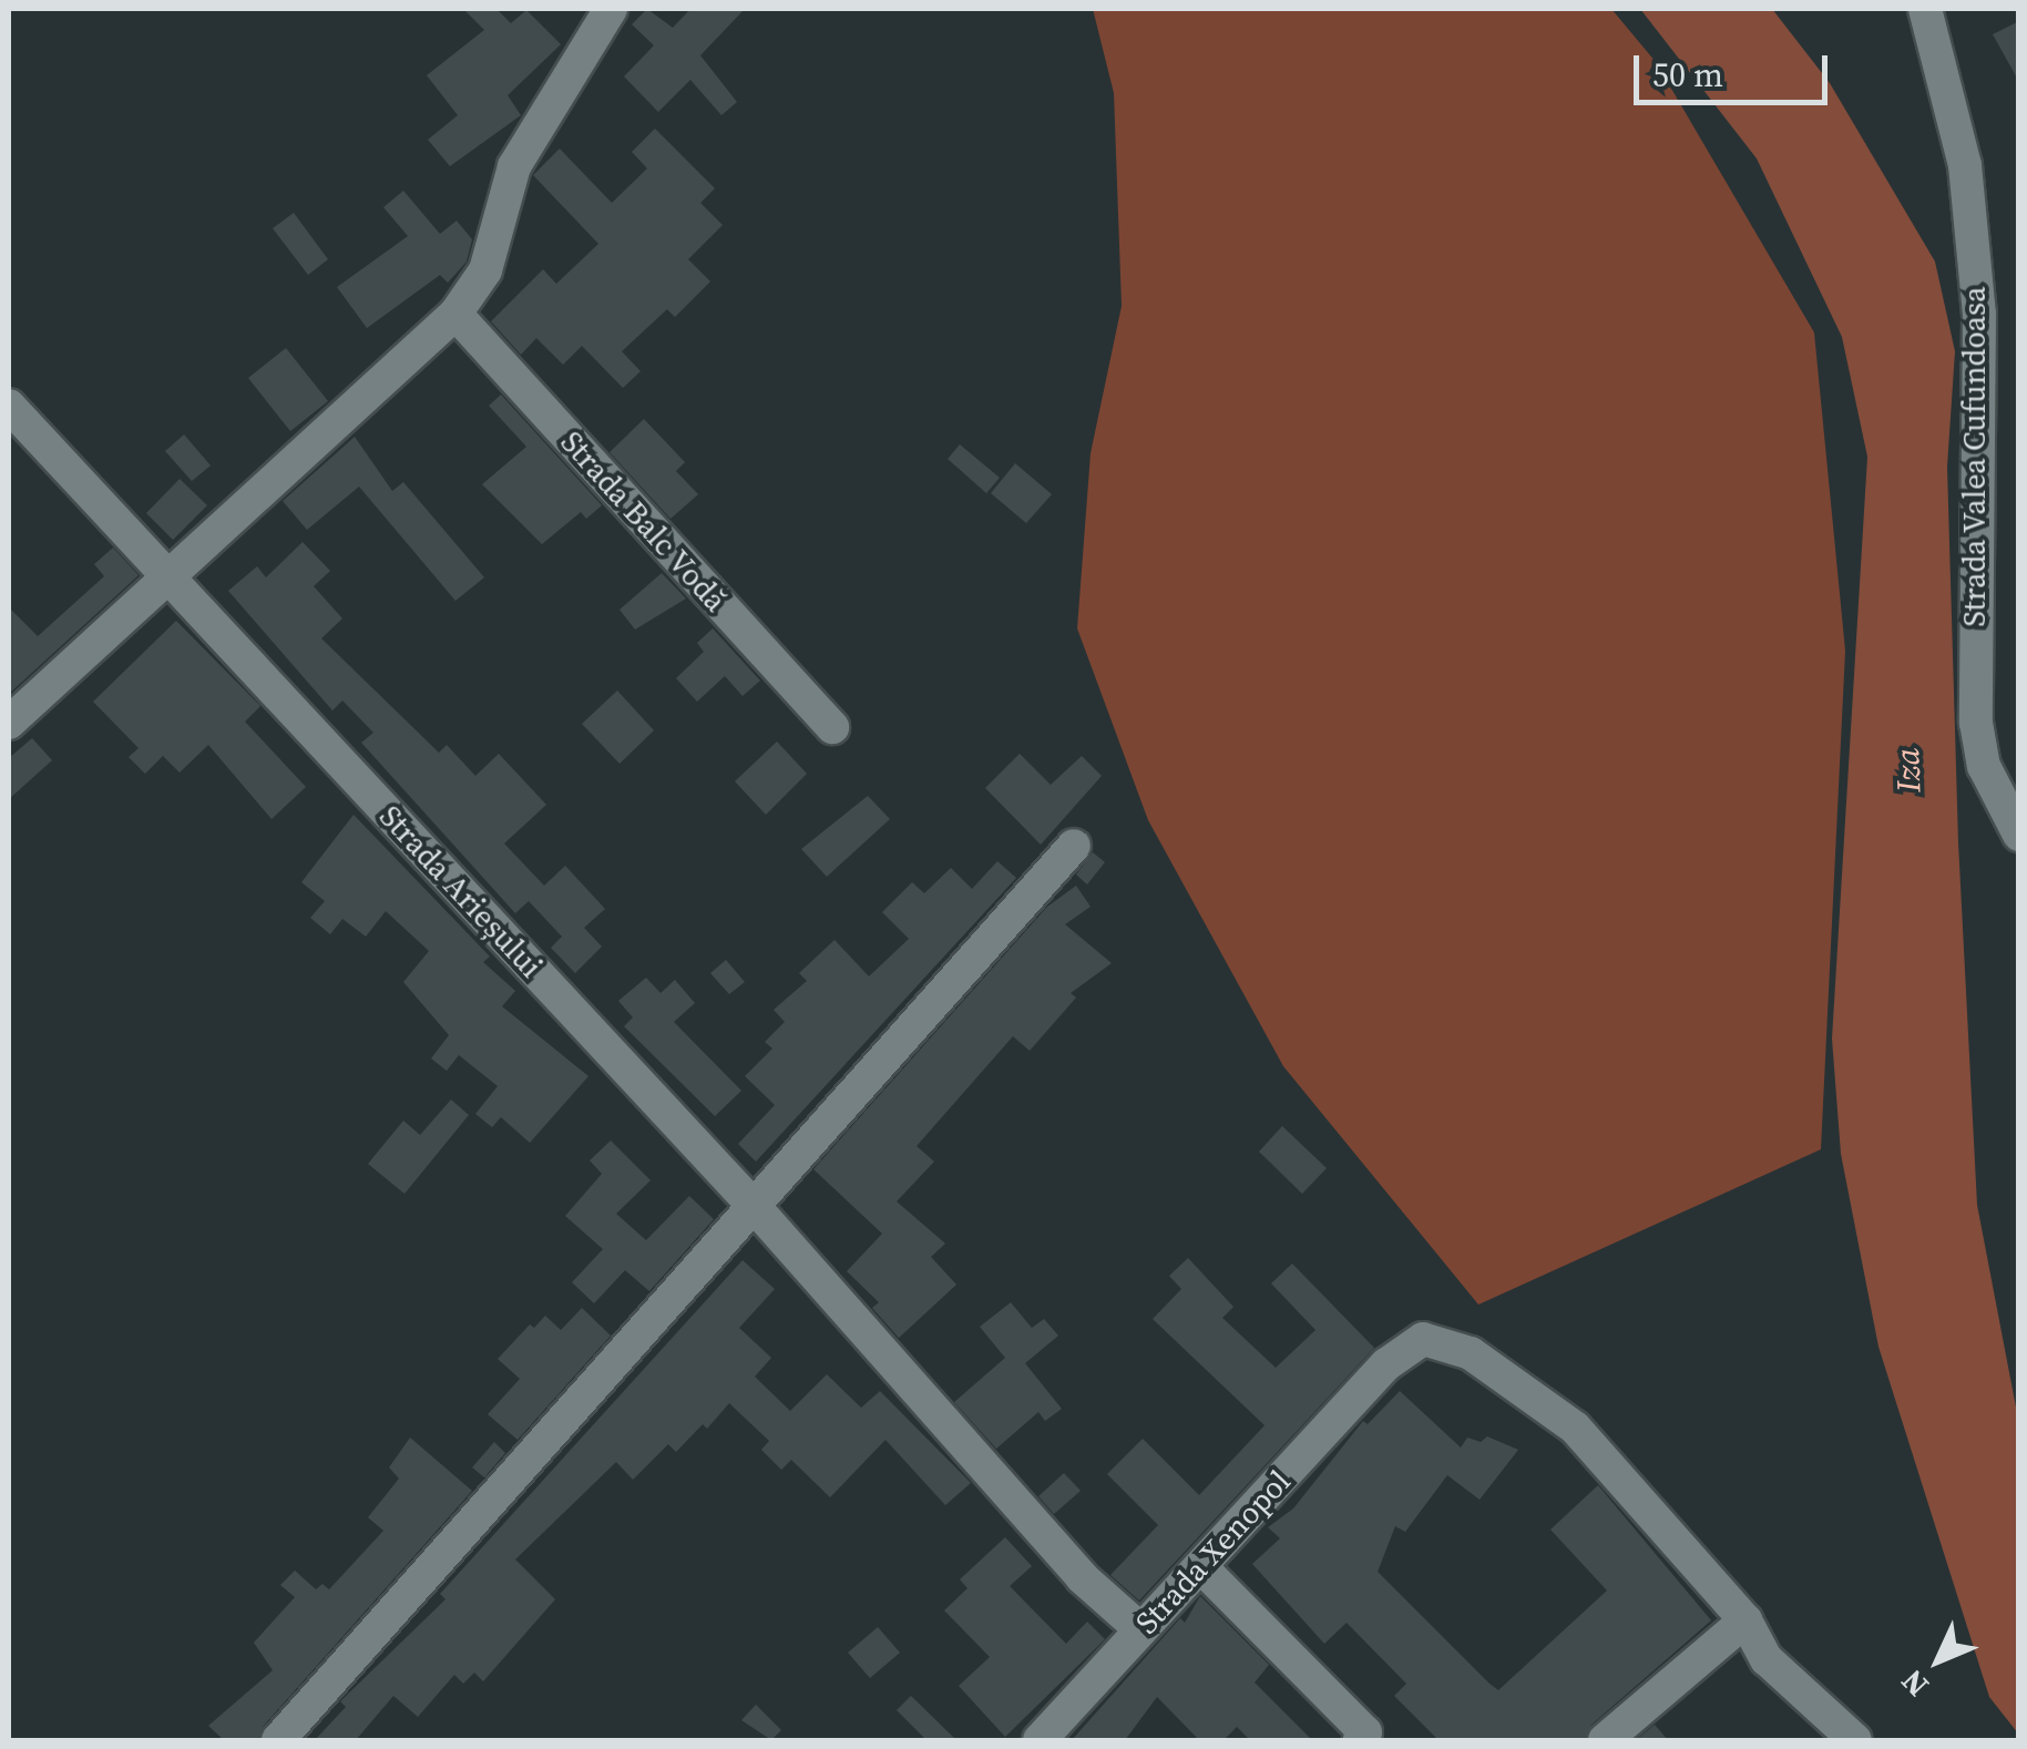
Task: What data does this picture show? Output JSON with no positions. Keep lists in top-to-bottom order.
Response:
{
  "streets": {
    "street": [
      "Strada Valea Cufundoasa",
      "Strada Balc Vodă",
      "Strada Arieșului",
      "Strada Xenopol"
    ]
  },
  "crossings": [
    ["Strada Arieșului", "Strada Xenopol"]
  ],
  "water": ["Iza"],
  "scale_bar": "50 m",
  "north": "bottom left"
}
